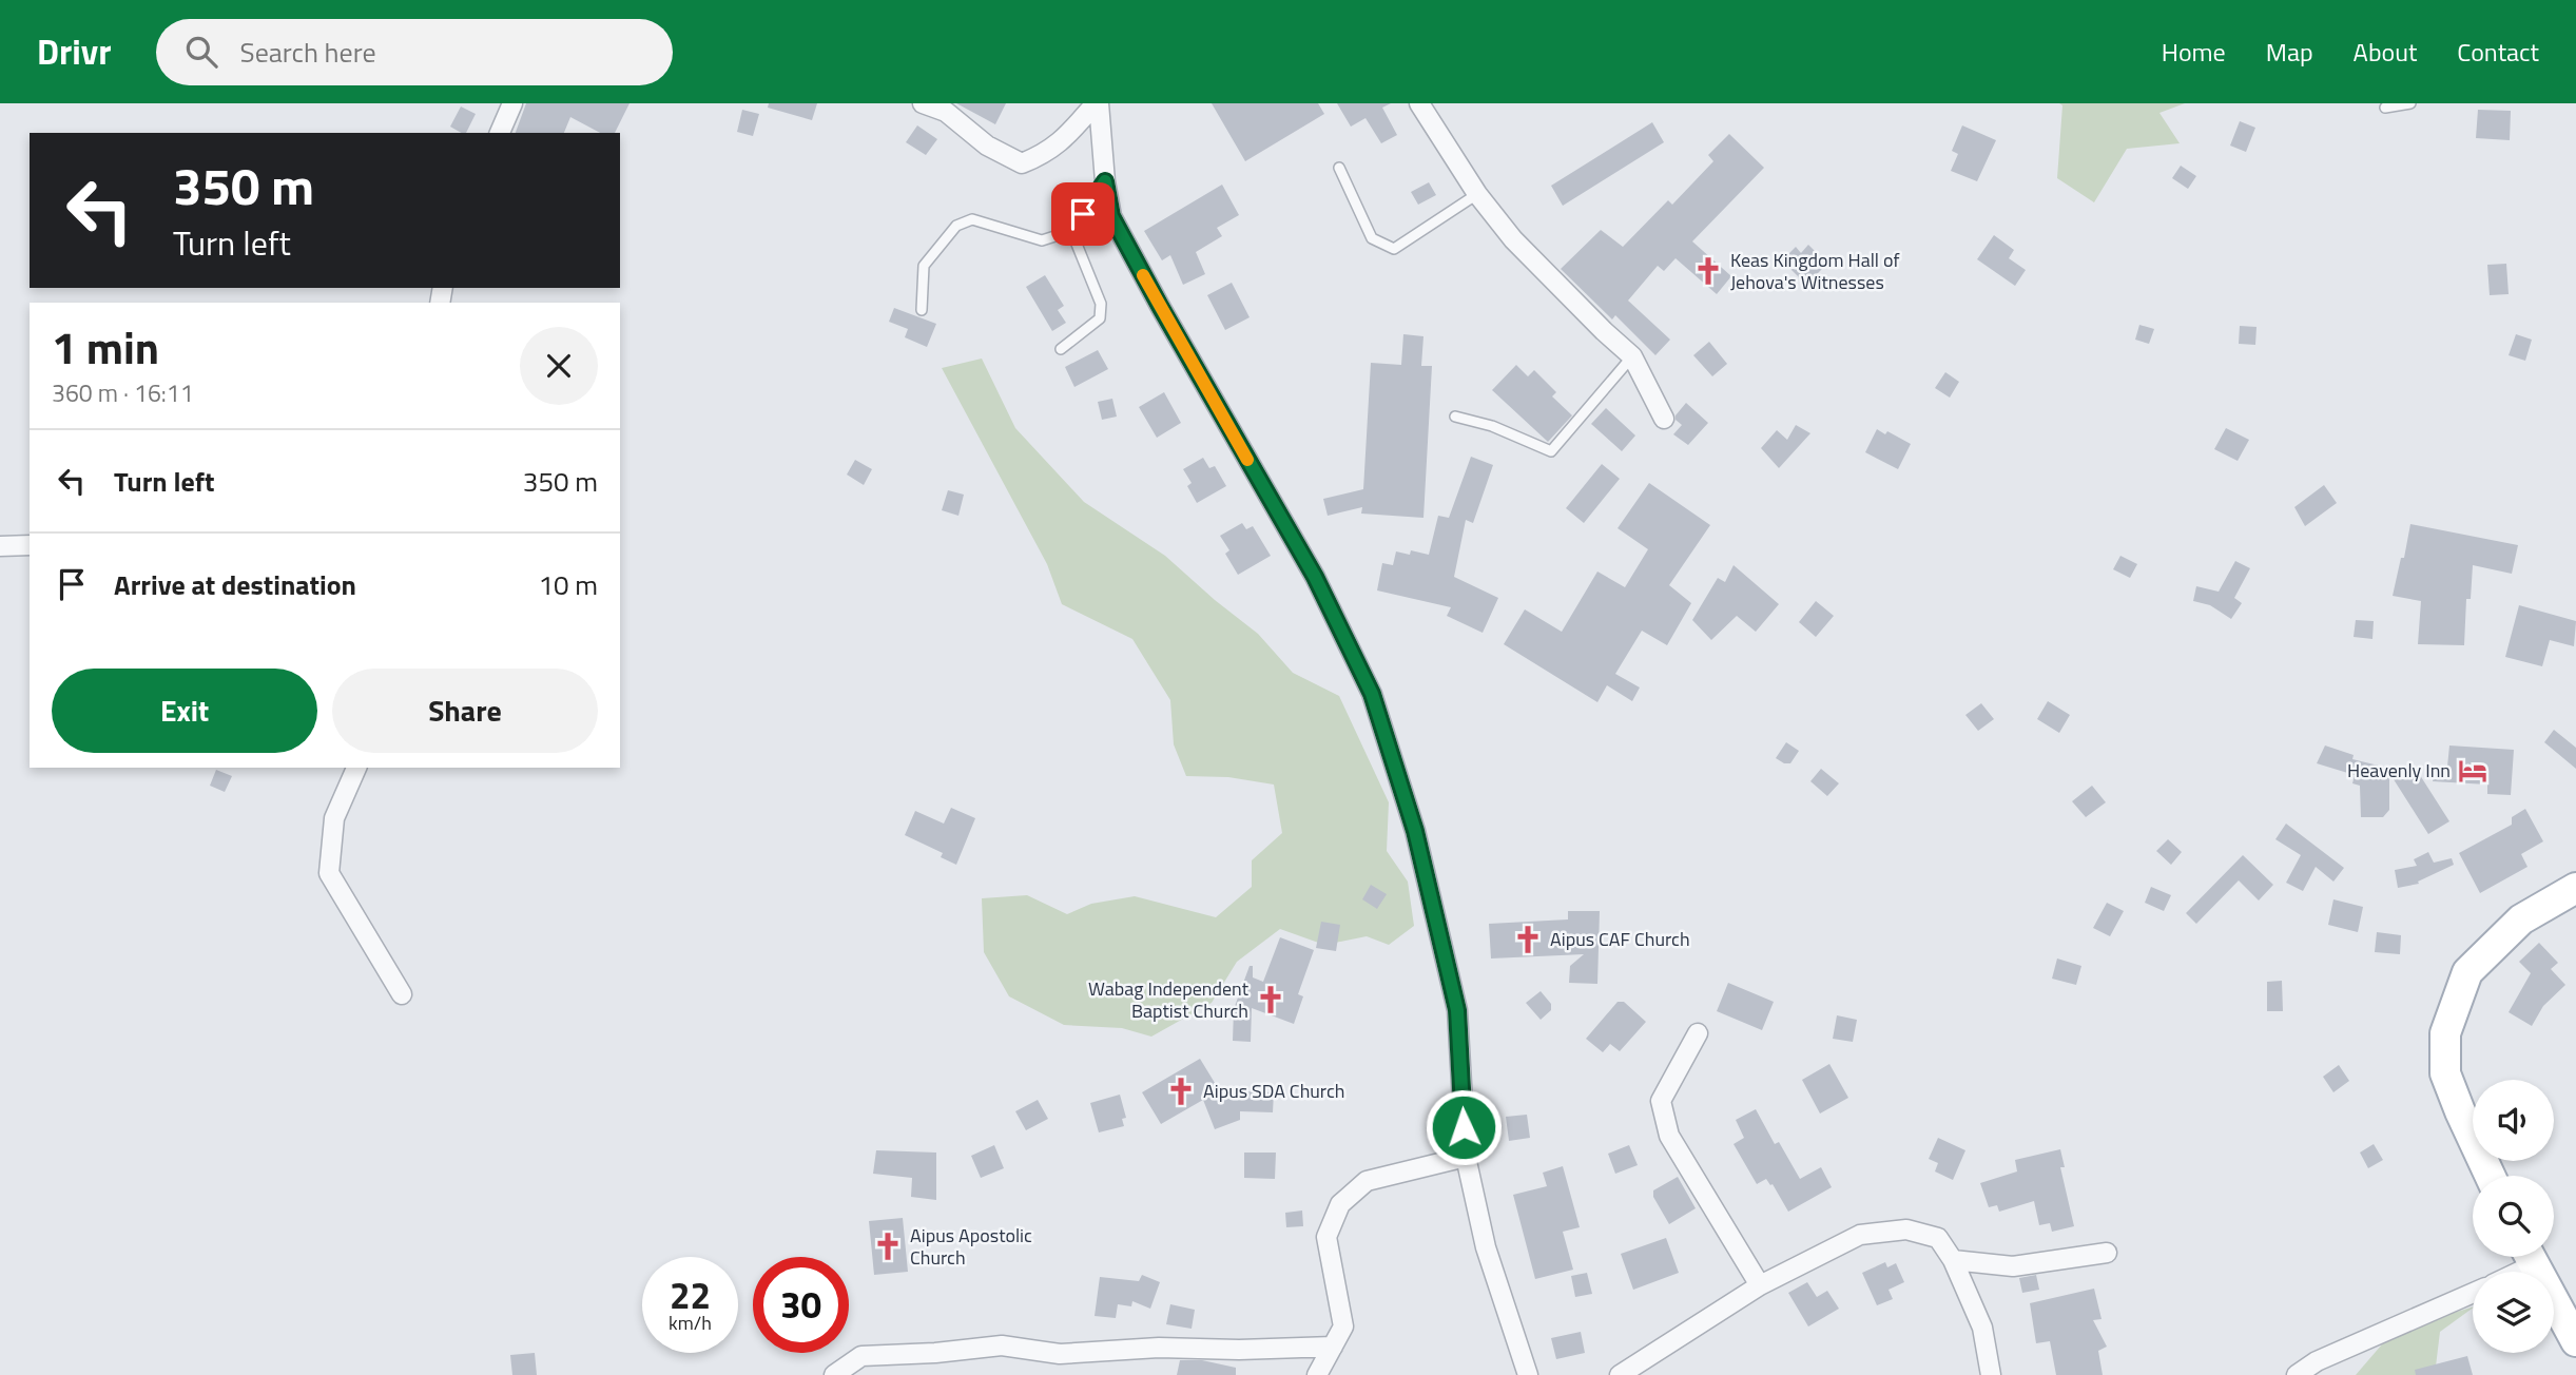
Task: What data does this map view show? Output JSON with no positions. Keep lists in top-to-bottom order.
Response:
{
  "places": {
    "church": [
      "Keas Kingdom Hall of Jehova's Witnesses",
      "Aipus CAF Church",
      "Wabag Independent Baptist Church",
      "Aipus SDA Church",
      "Aipus Apostolic Church"
    ],
    "hotel": ["Heavenly Inn"]
  },
  "page": {
    "header": "Drivr",
    "search": "Search here",
    "nav": [
      "Home",
      "Map",
      "About",
      "Contact"
    ],
    "turn": ["350 m", "Turn left"],
    "heading": ["1 min", "360 m · 16:11"],
    "list": [
      {
        "name": "Turn left",
        "value": "350 m"
      },
      {
        "name": "Arrive at destination",
        "value": "10 m"
      }
    ],
    "buttons": ["Exit", "Share"],
    "speed": "22 km/h",
    "limit": "30"
  }
}
